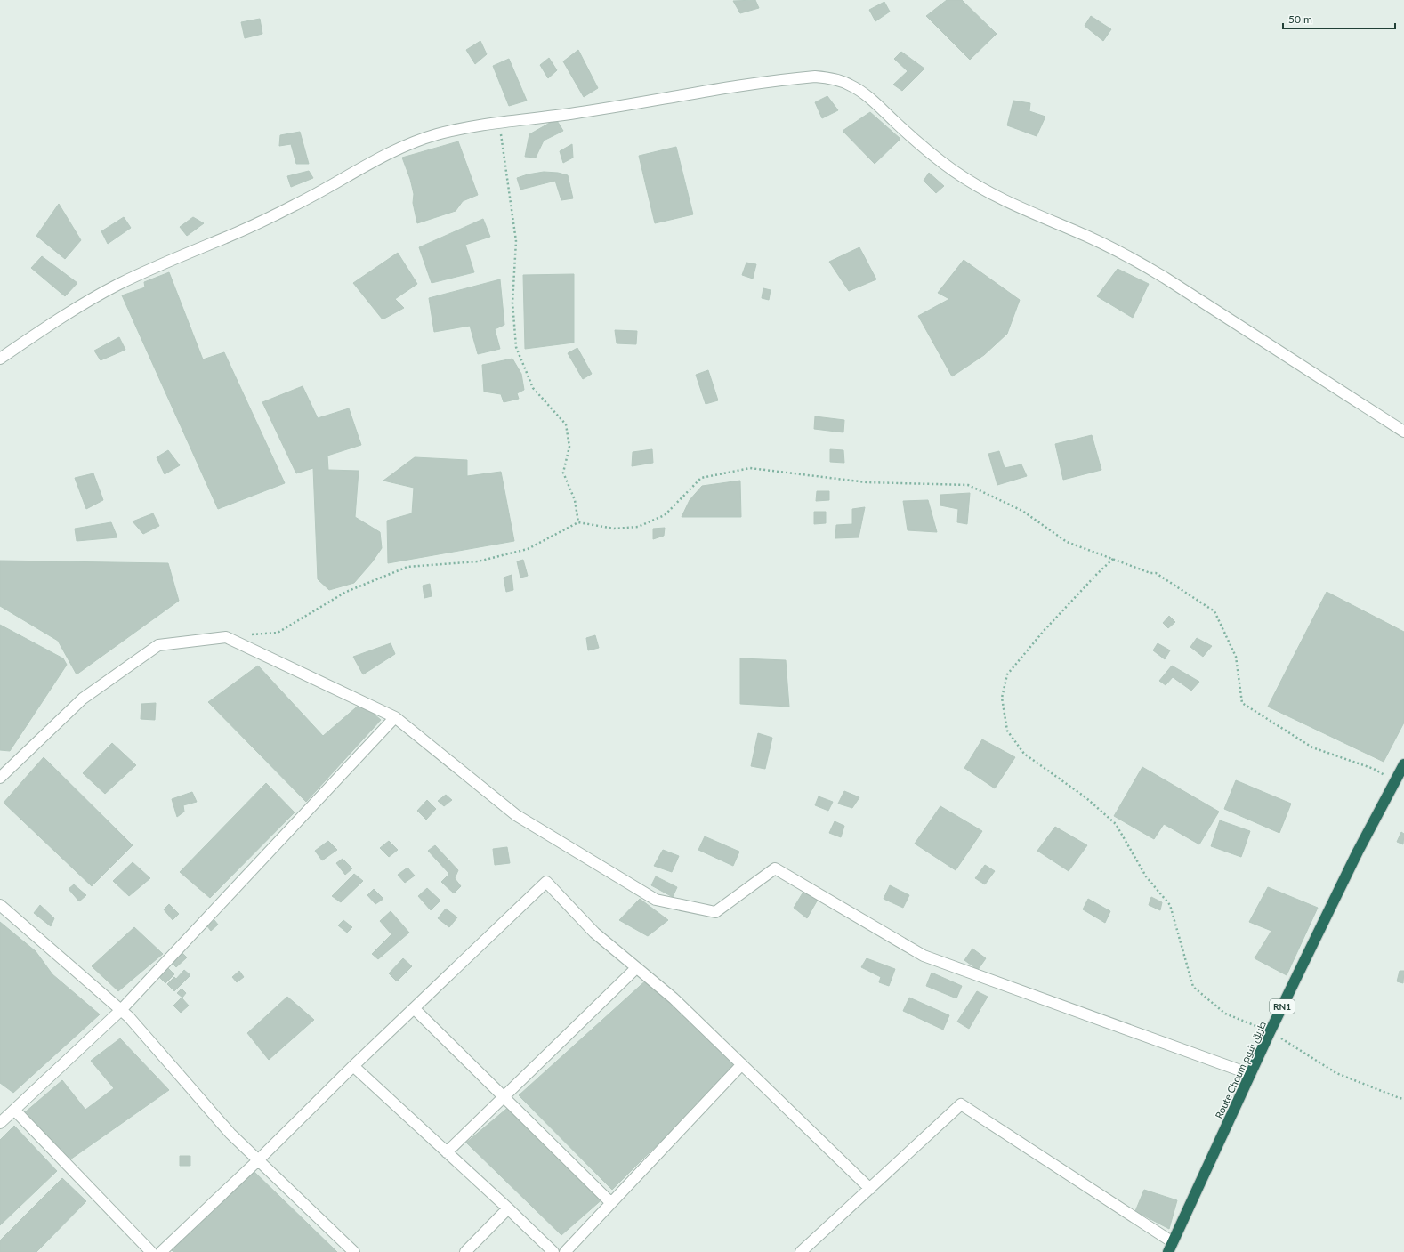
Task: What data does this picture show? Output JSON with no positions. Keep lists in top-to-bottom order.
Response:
{
  "streets": {
    "highway": ["RN1", "Route Choum طريق شوم"]
  },
  "scale_bar": "50 m"
}
